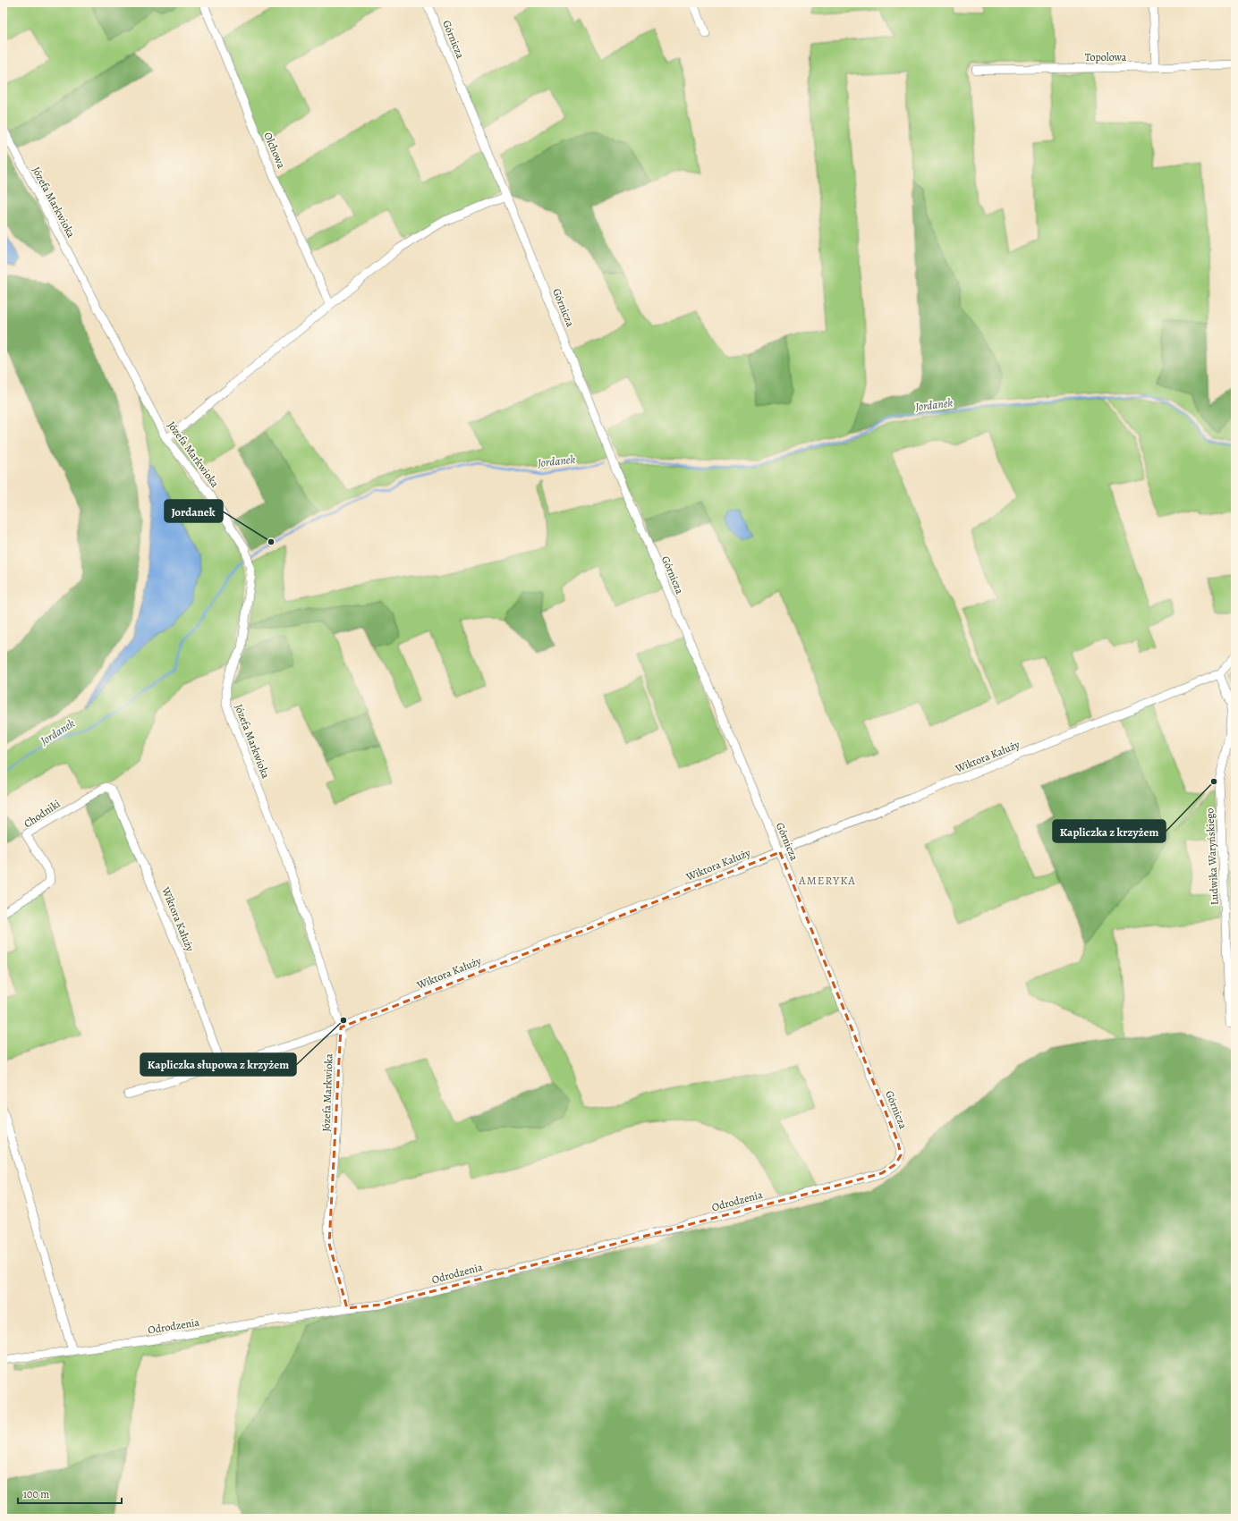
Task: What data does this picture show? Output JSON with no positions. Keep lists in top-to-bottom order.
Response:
{
  "streets": {
    "street": [
      "Górnicza",
      "Topolowa",
      "Olchowa",
      "Józefa Markwioka",
      "Wiktora Kałuży",
      "Chodniki",
      "Ludwika Waryńskiego",
      "Odrodzenia"
    ]
  },
  "crossings": [
    ["Górnicza", "Wiktora Kałuży"],
    ["Górnicza", "Odrodzenia"],
    ["Józefa Markwioka", "Wiktora Kałuży"],
    ["Józefa Markwioka", "Odrodzenia"],
    ["Wiktora Kałuży", "Chodniki"],
    ["Wiktora Kałuży", "Ludwika Waryńskiego"]
  ],
  "districts": ["AMERYKA"],
  "water": ["Jordanek"],
  "places": ["Jordanek", "Kapliczka z krzyżem", "Kapliczka słupowa z krzyżem"],
  "scale_bar": "100 m"
}
